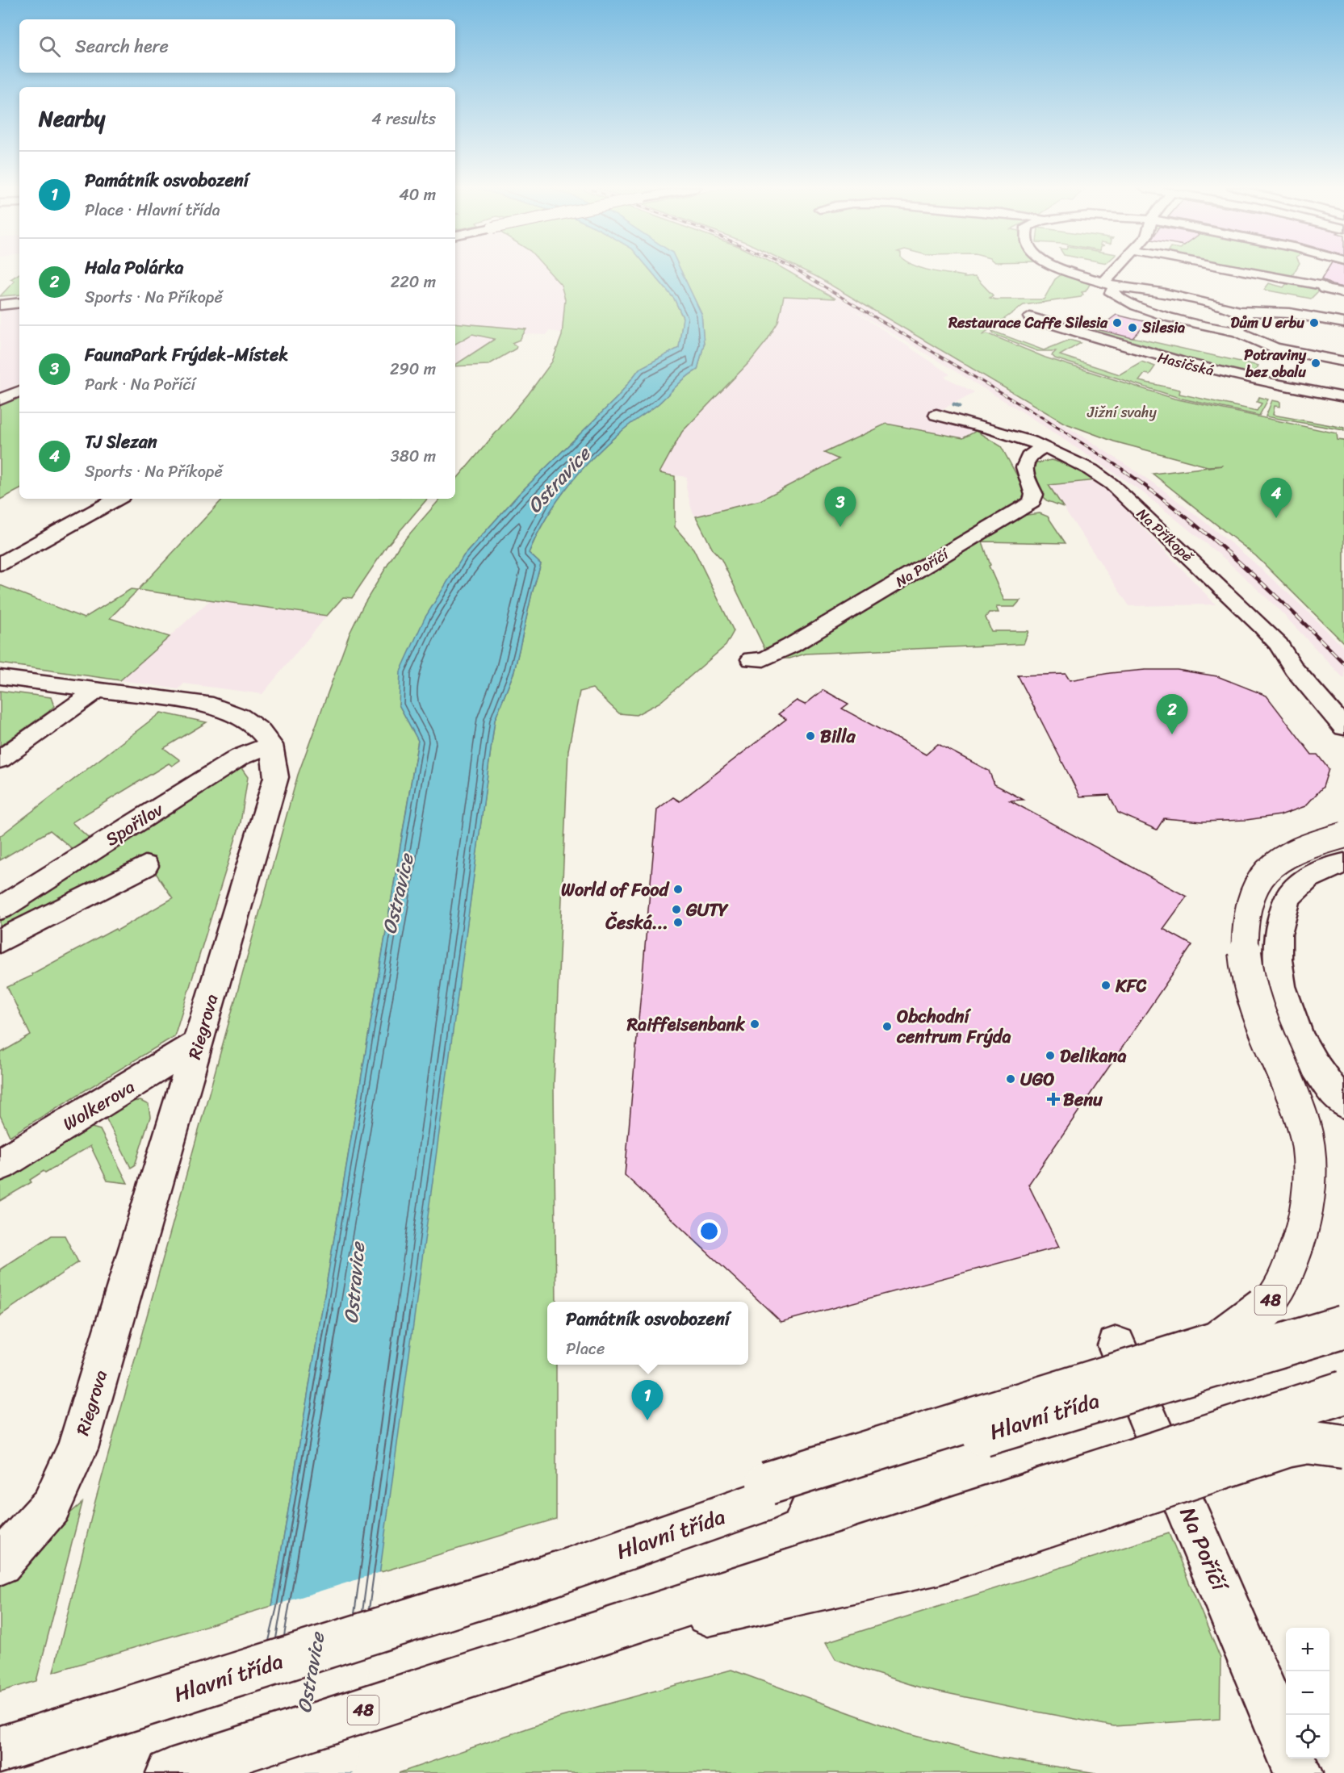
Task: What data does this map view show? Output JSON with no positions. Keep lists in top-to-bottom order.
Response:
{
  "streets": {
    "street": [
      "Hasičská",
      "Na Příkopě",
      "Na Poříčí",
      "Spořilov",
      "Riegrova",
      "Wolkerova",
      "48",
      "Hlavní třída"
    ]
  },
  "crossings": [
    ["Na Příkopě", "Na Poříčí"],
    ["Spořilov", "Riegrova"],
    ["Riegrova", "Wolkerova"],
    ["48", "Hlavní třída"]
  ],
  "water": ["Ostravice"],
  "parks": ["Jižní svahy"],
  "places": {
    "other": [
      "Restaurace Caffe Silesia",
      "Dům U erbu",
      "Silesia",
      "Potraviny bez obalu",
      "Billa",
      "World of Food",
      "GUTY",
      "Česká...",
      "KFC",
      "Raiffeisenbank",
      "Obchodní centrum Frýda",
      "Delikana",
      "UGO"
    ],
    "health": ["Benu"]
  },
  "page": {
    "search": "Search here",
    "heading": ["Nearby", "4 results"],
    "list": [
      {
        "mark": "1",
        "name": "Památník osvobození",
        "note": "Place · Hlavní třída",
        "value": "40 m"
      },
      {
        "mark": "2",
        "name": "Hala Polárka",
        "note": "Sports · Na Příkopě",
        "value": "220 m"
      },
      {
        "mark": "3",
        "name": "FaunaPark Frýdek-Místek",
        "note": "Park · Na Poříčí",
        "value": "290 m"
      },
      {
        "mark": "4",
        "name": "TJ Slezan",
        "note": "Sports · Na Příkopě",
        "value": "380 m"
      }
    ],
    "pins": [
      "4",
      "3",
      "2",
      "1"
    ],
    "popup": ["Památník osvobození", "Place"],
    "map_buttons": ["+", "−"]
  }
}
